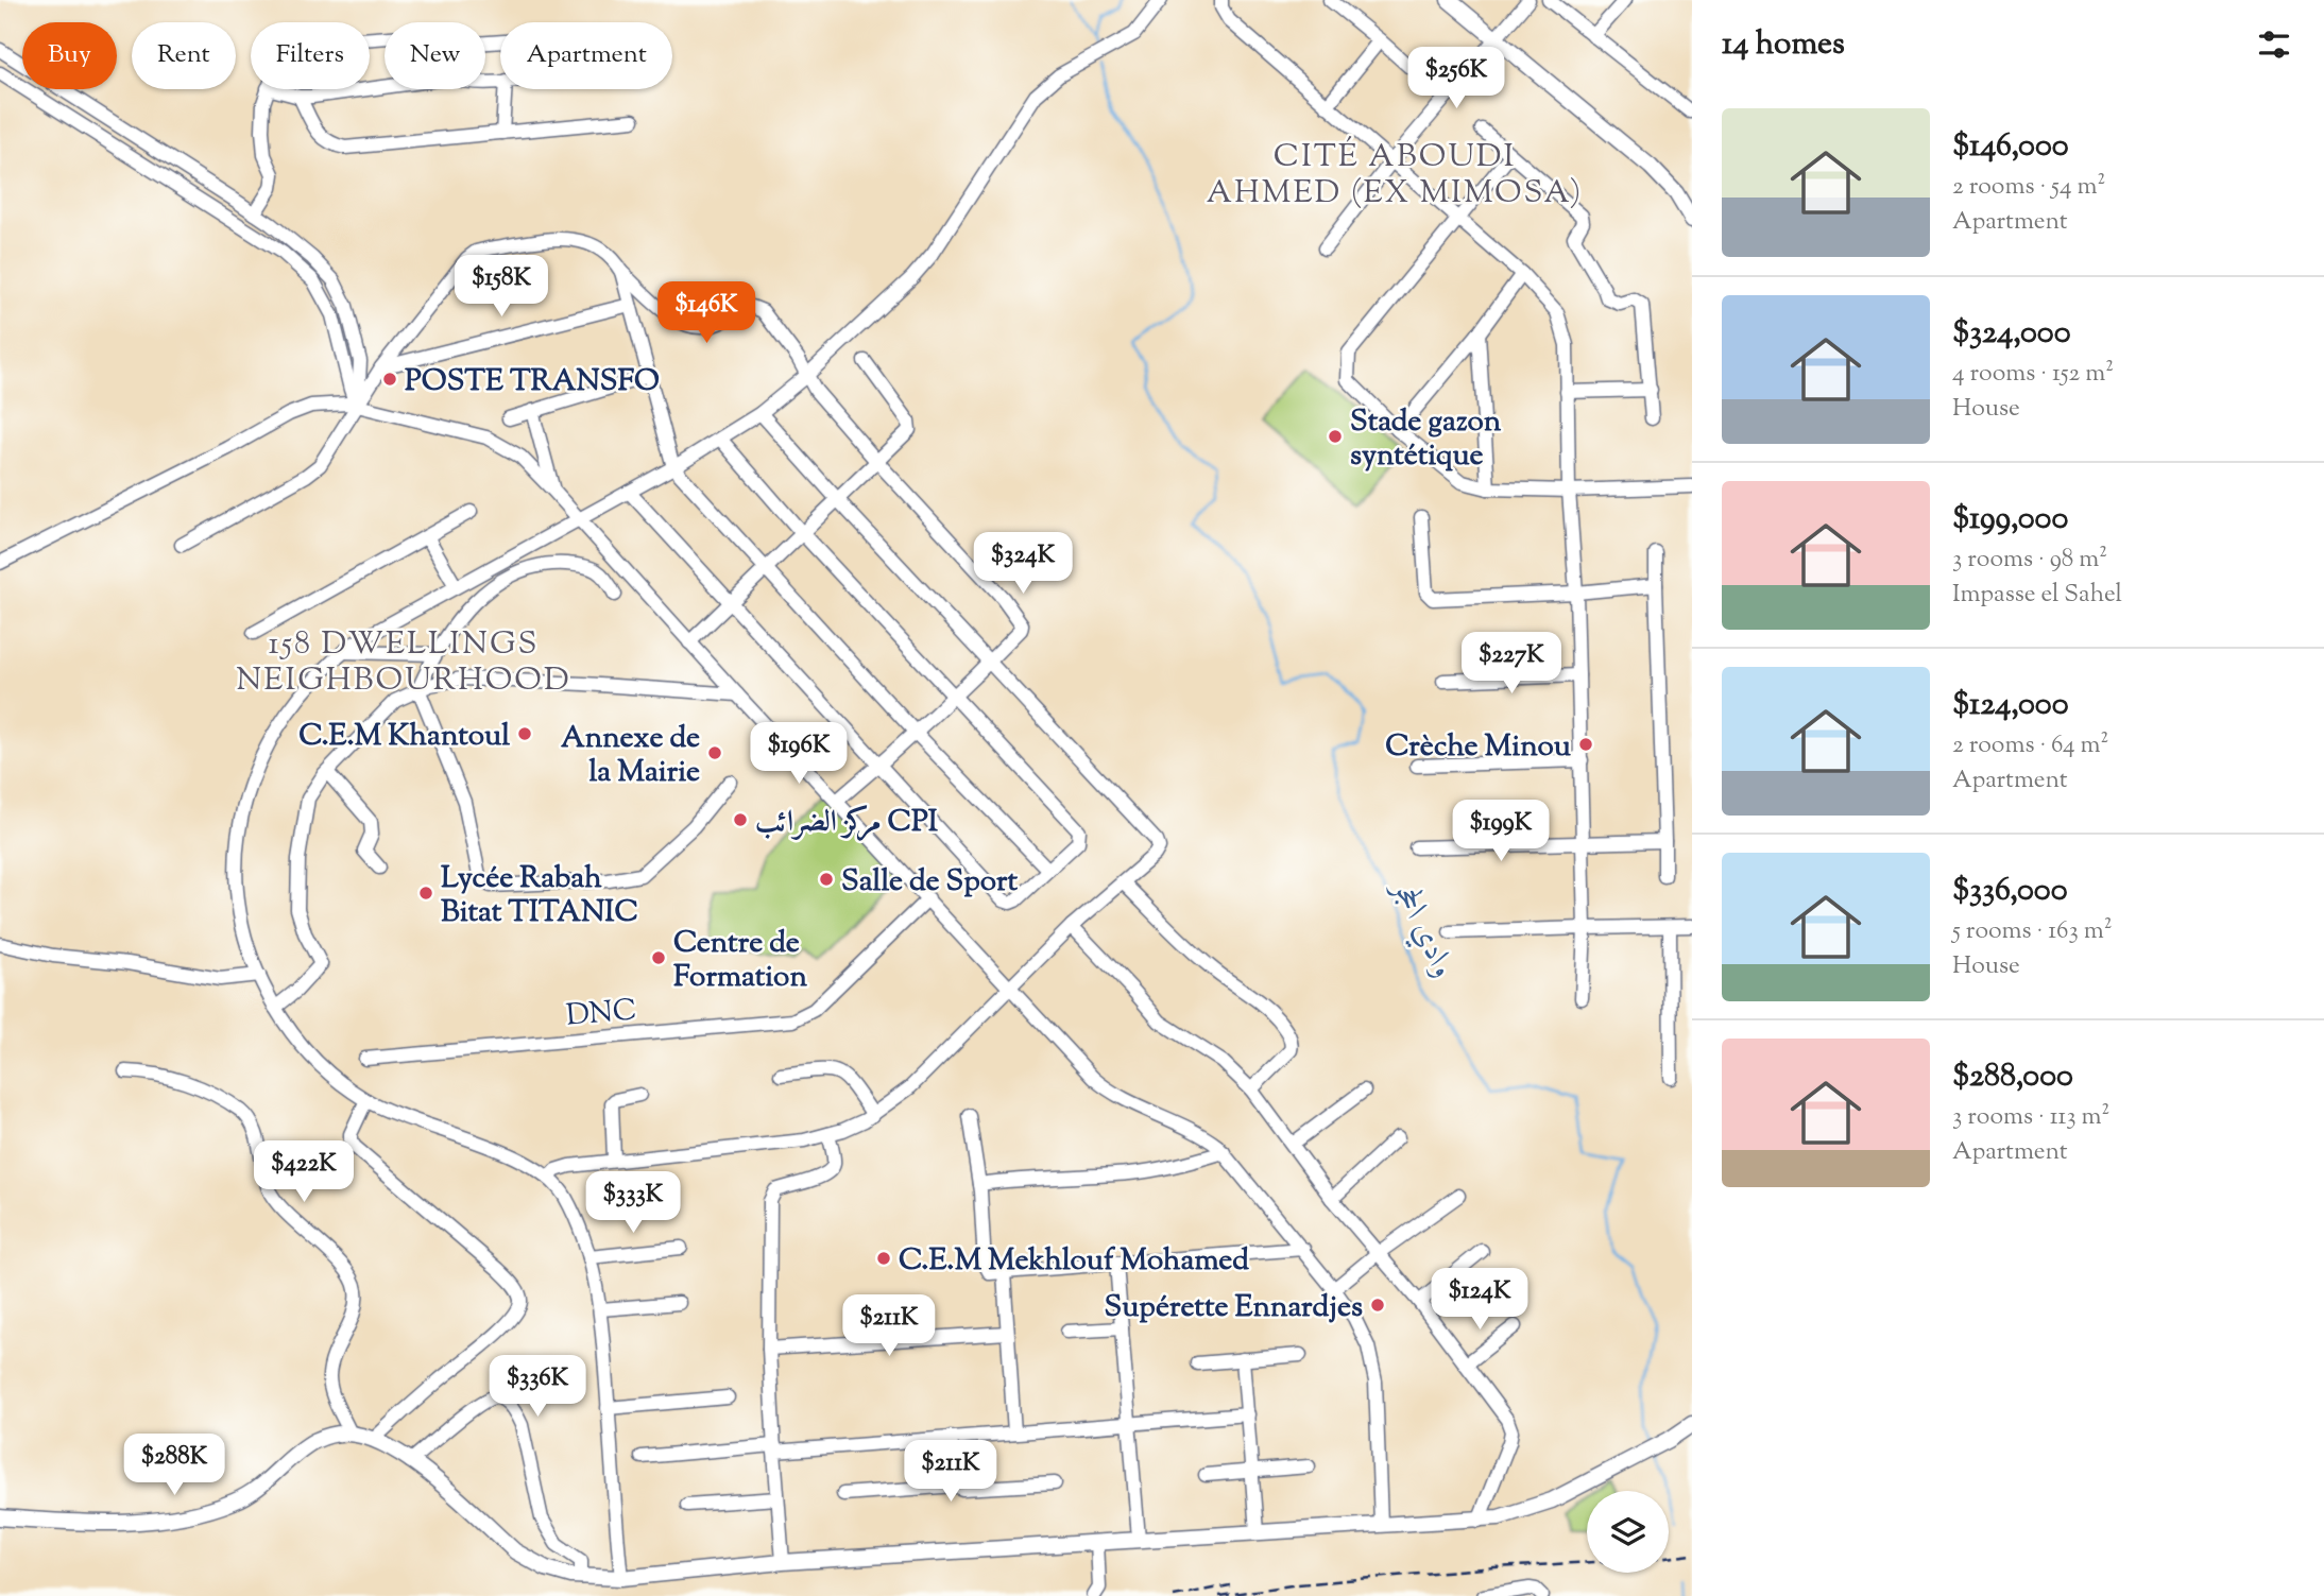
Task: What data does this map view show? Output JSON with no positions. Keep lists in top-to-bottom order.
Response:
{
  "streets": {
    "street": ["DNC"]
  },
  "districts": ["CITÉ ABOUDI AHMED (EX MIMOSA)", "158 DWELLINGS NEIGHBOURHOOD"],
  "water": ["وادي الحجر"],
  "places": [
    "POSTE TRANSFO",
    "Stade gazon syntétique",
    "C.E.M Khantoul",
    "Crèche Minou",
    "Annexe de la Mairie",
    "مركز الضرائب CPI",
    "Salle de Sport",
    "Lycée Rabah Bitat TITANIC",
    "Centre de Formation",
    "C.E.M Mekhlouf Mohamed",
    "Supérette Ennardjes"
  ],
  "page": {
    "heading": "14 homes",
    "chip": [
      "Buy",
      "Rent",
      "Filters",
      "New",
      "Apartment"
    ],
    "price": [
      "$256K",
      "$158K",
      "$146K",
      "$324K",
      "$227K",
      "$196K",
      "$199K",
      "$422K",
      "$333K",
      "$124K",
      "$211K",
      "$336K",
      "$288K",
      "$211K"
    ],
    "list": [
      {
        "name": "$146,000",
        "note": "2 rooms · 54 m² · Apartment"
      },
      {
        "name": "$324,000",
        "note": "4 rooms · 152 m² · House"
      },
      {
        "name": "$199,000",
        "note": "3 rooms · 98 m² · Impasse el Sahel"
      },
      {
        "name": "$124,000",
        "note": "2 rooms · 64 m² · Apartment"
      },
      {
        "name": "$336,000",
        "note": "5 rooms · 163 m² · House"
      },
      {
        "name": "$288,000",
        "note": "3 rooms · 113 m² · Apartment"
      }
    ]
  }
}
